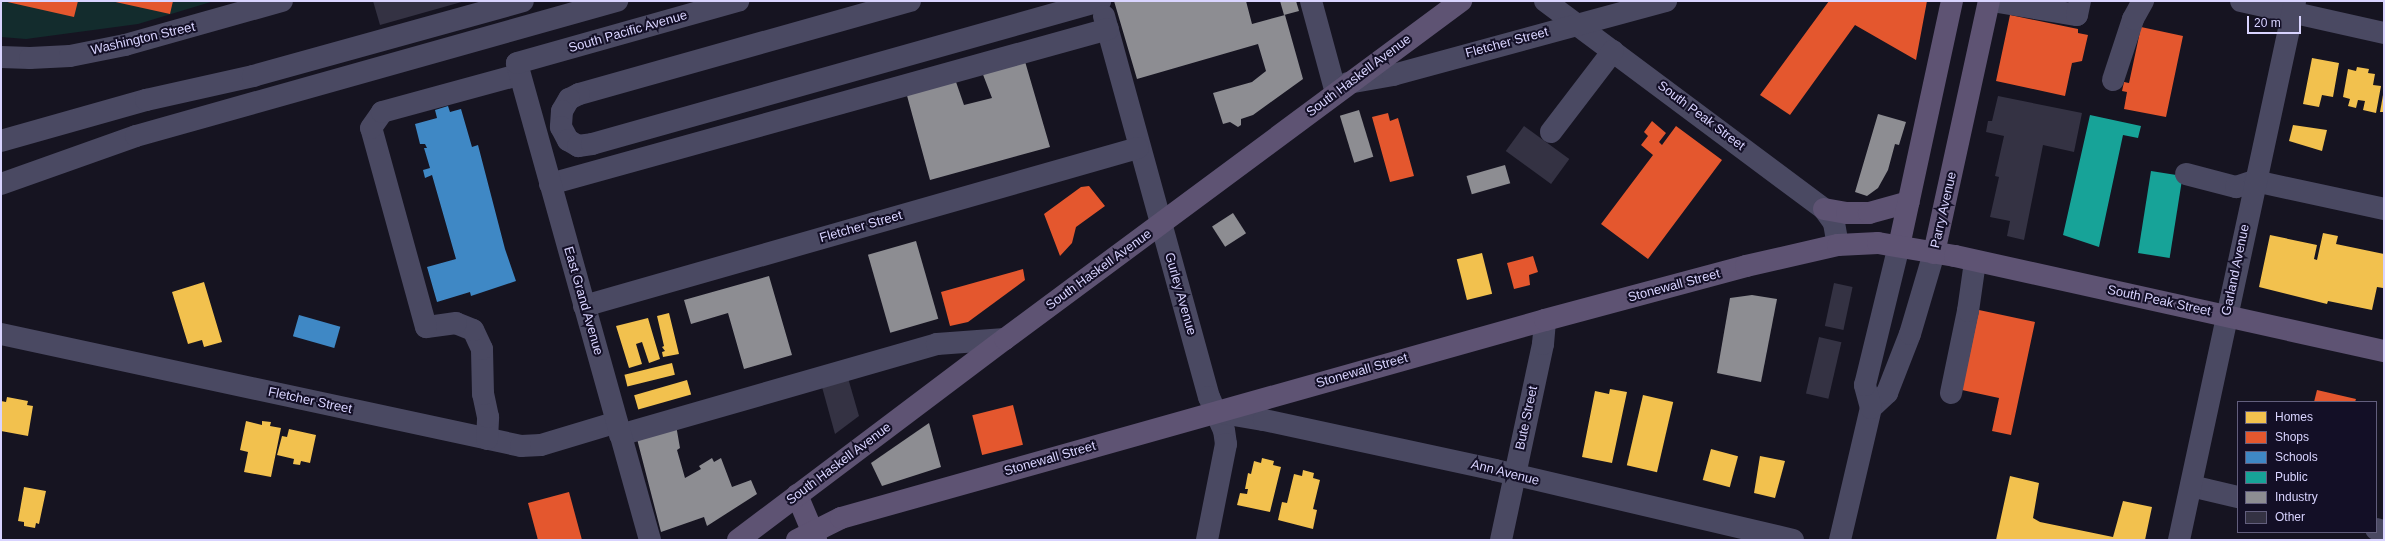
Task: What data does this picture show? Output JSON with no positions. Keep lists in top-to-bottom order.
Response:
{
  "streets": {
    "main road": [
      "South Haskell Avenue",
      "South Peak Street",
      "Parry Avenue",
      "Stonewall Street"
    ],
    "street": [
      "South Pacific Avenue",
      "Washington Street",
      "Fletcher Street",
      "Garland Avenue",
      "Gurley Avenue",
      "East Grand Avenue",
      "Bute Street",
      "Ann Avenue"
    ]
  },
  "crossings": [
    ["South Pacific Avenue", "Fletcher Street"],
    ["South Pacific Avenue", "East Grand Avenue"],
    ["Fletcher Street", "South Haskell Avenue"],
    ["Fletcher Street", "South Peak Street"],
    ["Fletcher Street", "Gurley Avenue"],
    ["Fletcher Street", "East Grand Avenue"],
    ["South Haskell Avenue", "Gurley Avenue"],
    ["South Peak Street", "Parry Avenue"],
    ["South Peak Street", "Garland Avenue"],
    ["South Peak Street", "Stonewall Street"],
    ["Parry Avenue", "Stonewall Street"],
    ["Stonewall Street", "Gurley Avenue"],
    ["Stonewall Street", "Bute Street"],
    ["Stonewall Street", "Ann Avenue"],
    ["Gurley Avenue", "Ann Avenue"],
    ["Bute Street", "Ann Avenue"]
  ],
  "legend": [
    "Homes",
    "Shops",
    "Schools",
    "Public",
    "Industry",
    "Other"
  ],
  "scale_bar": "20 m"
}
